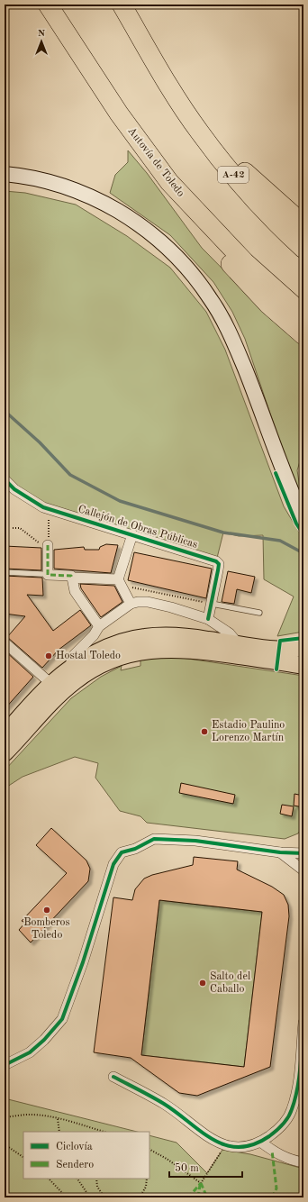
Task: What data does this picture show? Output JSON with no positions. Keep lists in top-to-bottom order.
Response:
{
  "streets": {
    "highway": ["Autovía de Toledo", "A-42"],
    "street": ["Callejón de Obras Públicas"]
  },
  "places": [
    "Hostal Toledo",
    "Estadio Paulino Lorenzo Martín",
    "Bomberos Toledo",
    "Salto del Caballo"
  ],
  "legend": ["Ciclovía", "Sendero"],
  "scale_bar": "50 m",
  "north": "top"
}
